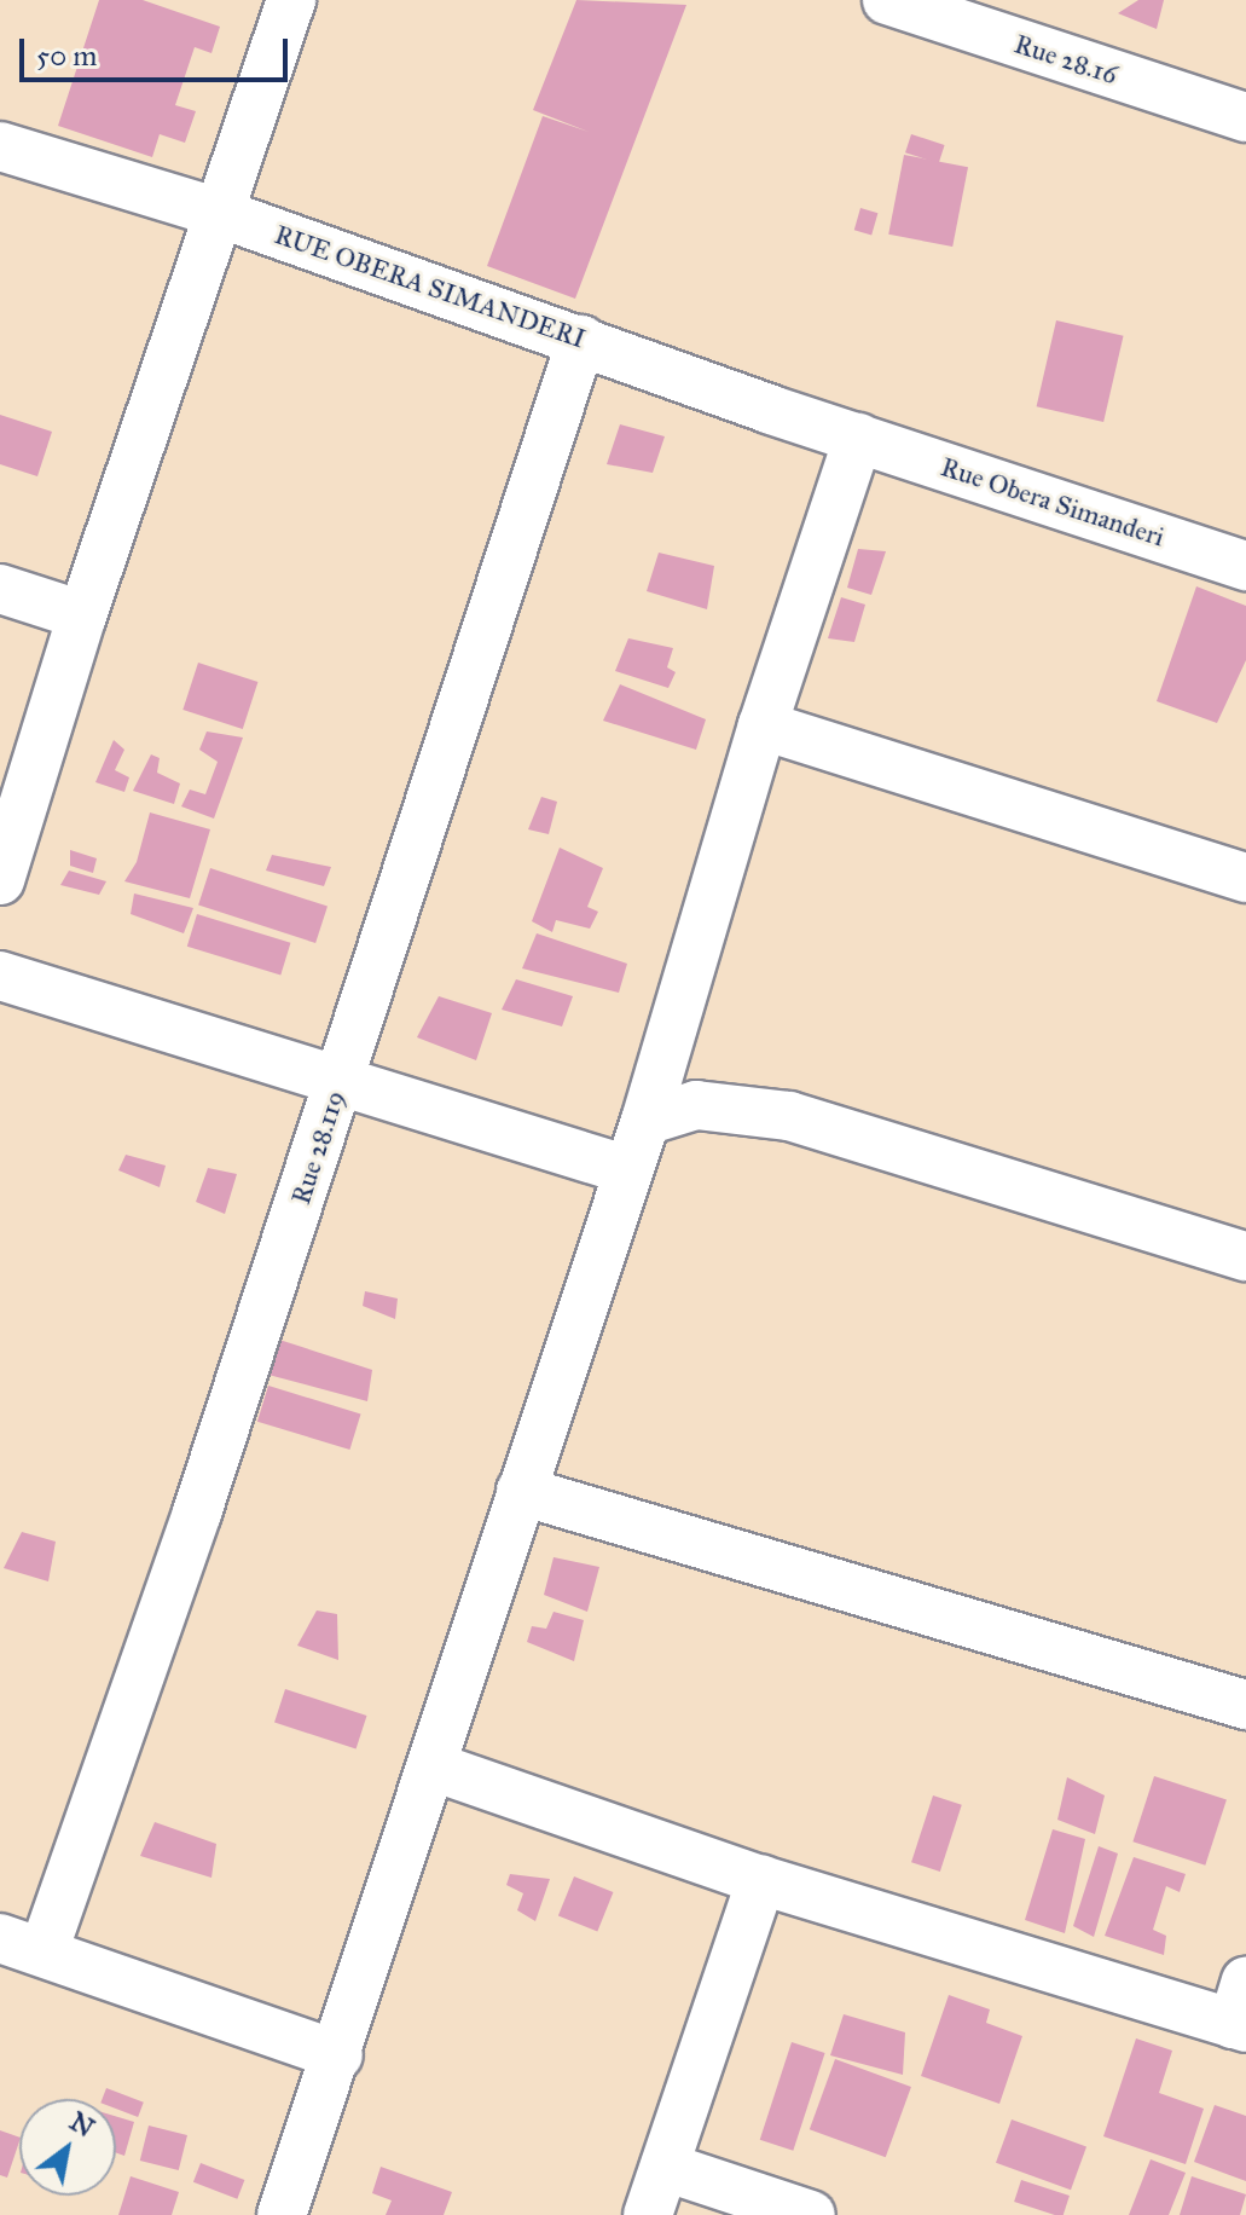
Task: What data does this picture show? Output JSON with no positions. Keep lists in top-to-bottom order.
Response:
{
  "streets": {
    "street": [
      "Rue 28.16",
      "RUE OBERA SIMANDERI",
      "Rue Obera Simanderi",
      "Rue 28.119"
    ]
  },
  "crossings": [
    ["RUE OBERA SIMANDERI", "Rue Obera Simanderi"],
    ["RUE OBERA SIMANDERI", "Rue 28.119"]
  ],
  "scale_bar": "50 m",
  "north": "top right"
}
